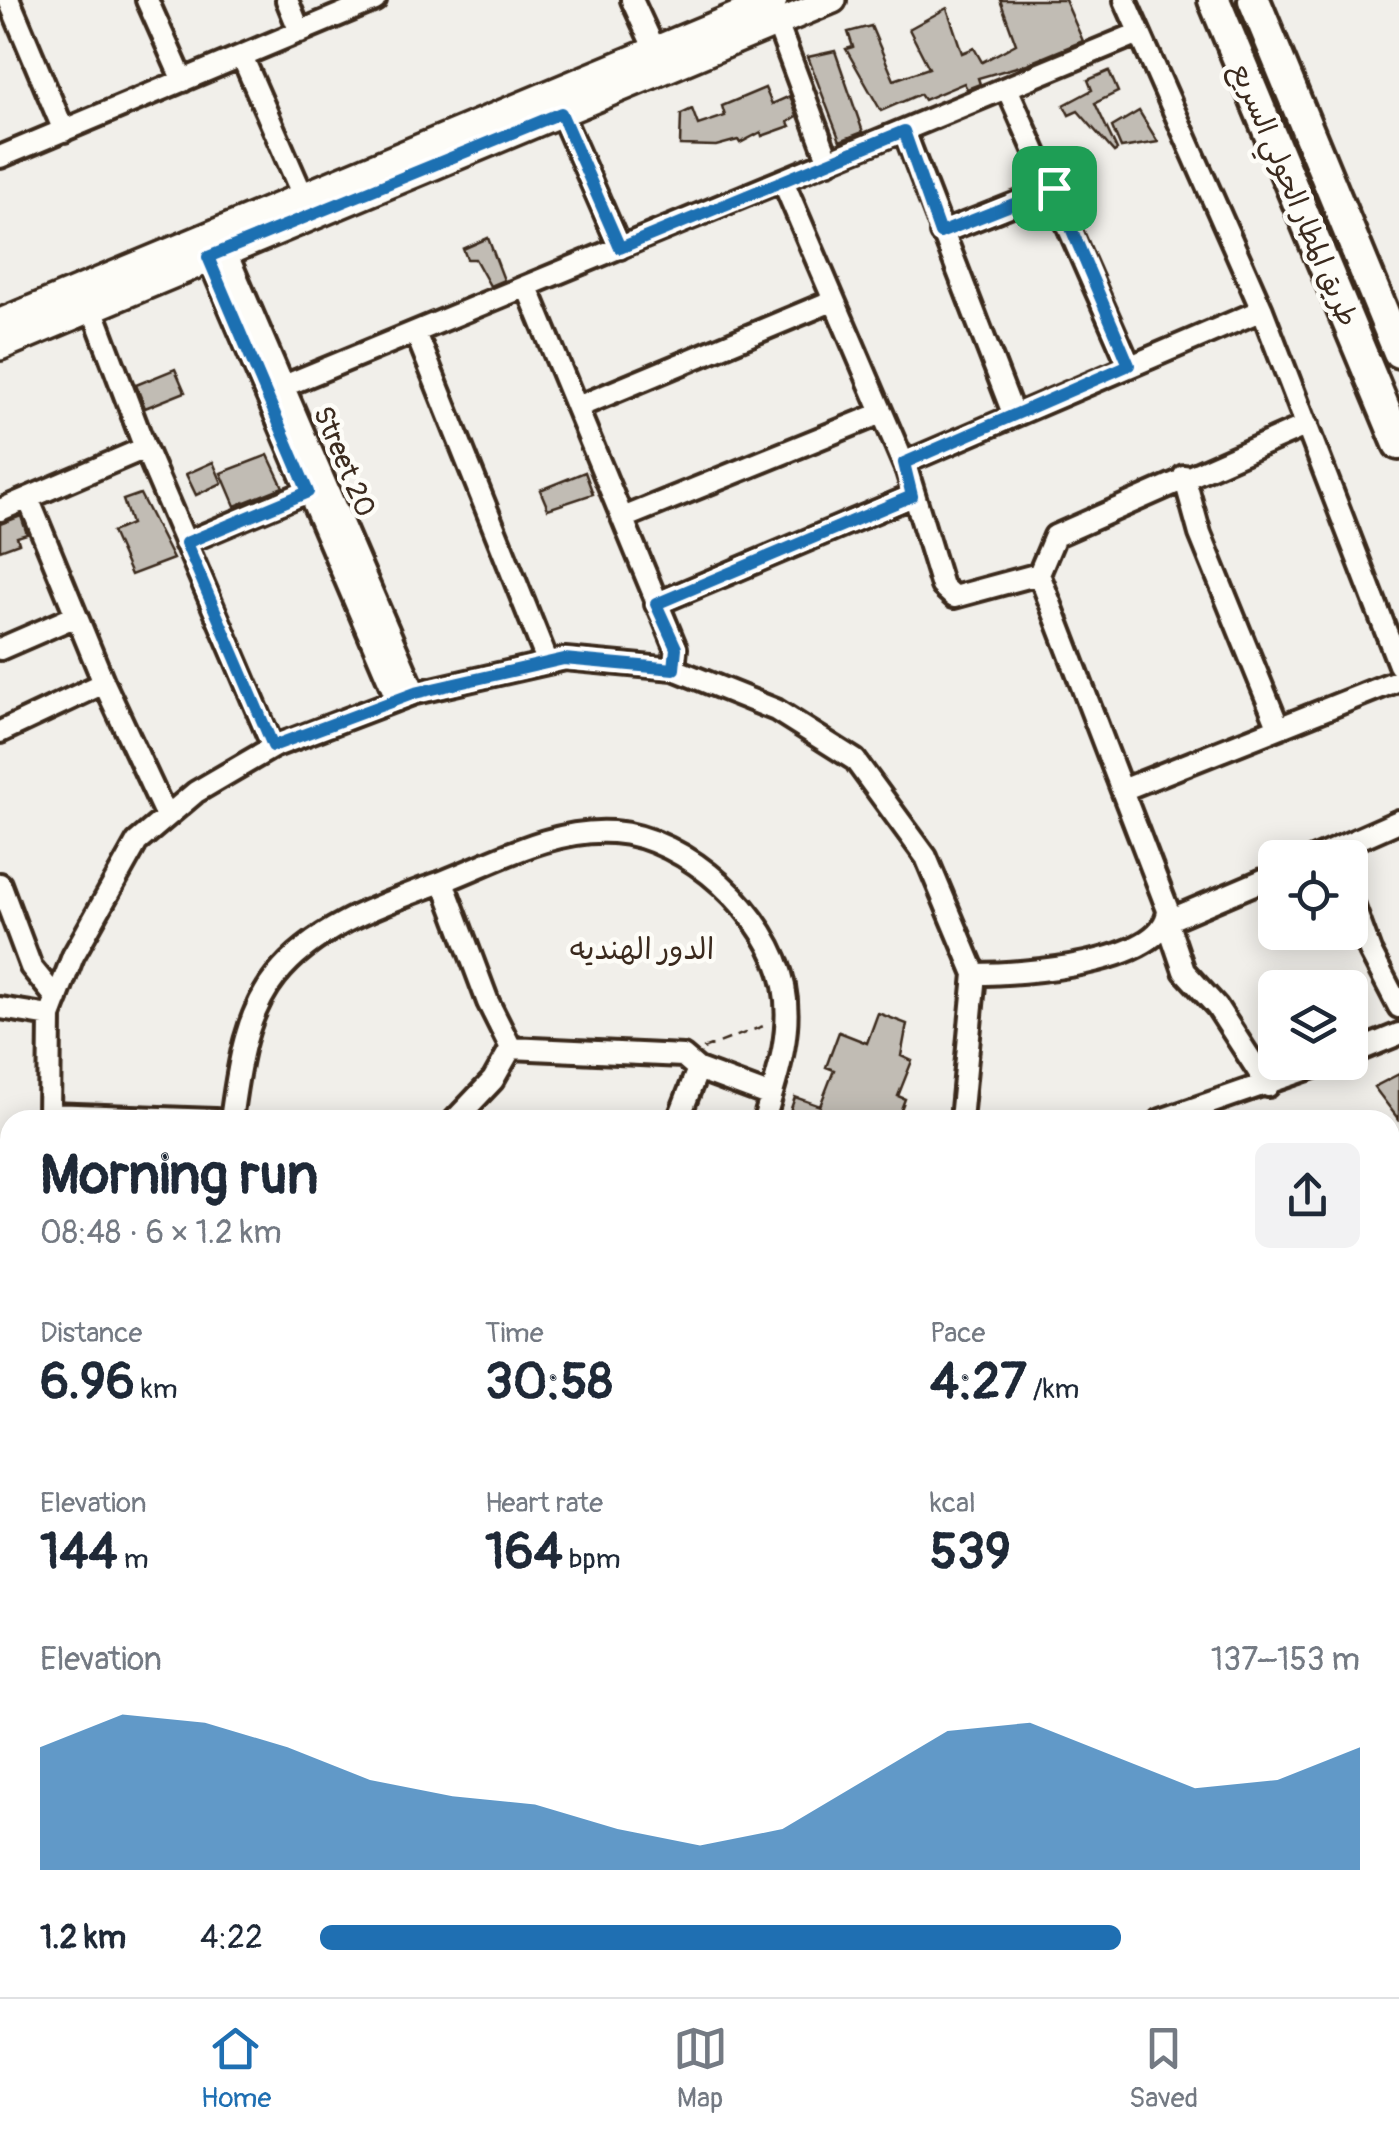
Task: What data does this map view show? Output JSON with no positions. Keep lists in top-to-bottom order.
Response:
{
  "streets": {
    "highway": ["طريق المطار الحولي السريع"],
    "street": ["Street 20"]
  },
  "districts": ["الدور الهنديه"],
  "page": {
    "heading": ["Morning run", "08:48 · 6 × 1.2 km"],
    "stats": [
      ["Distance", "6.96 km"],
      ["Time", "30:58"],
      ["Pace", "4:27 /km"],
      ["Elevation", "144 m"],
      ["Heart rate", "164 bpm"],
      ["kcal", "539"]
    ],
    "chart": ["Elevation", "137–153 m"],
    "list": [
      {
        "name": "1.2 km",
        "note": "4:22"
      }
    ],
    "tabs": ["Home", "Map", "Saved"]
  }
}
